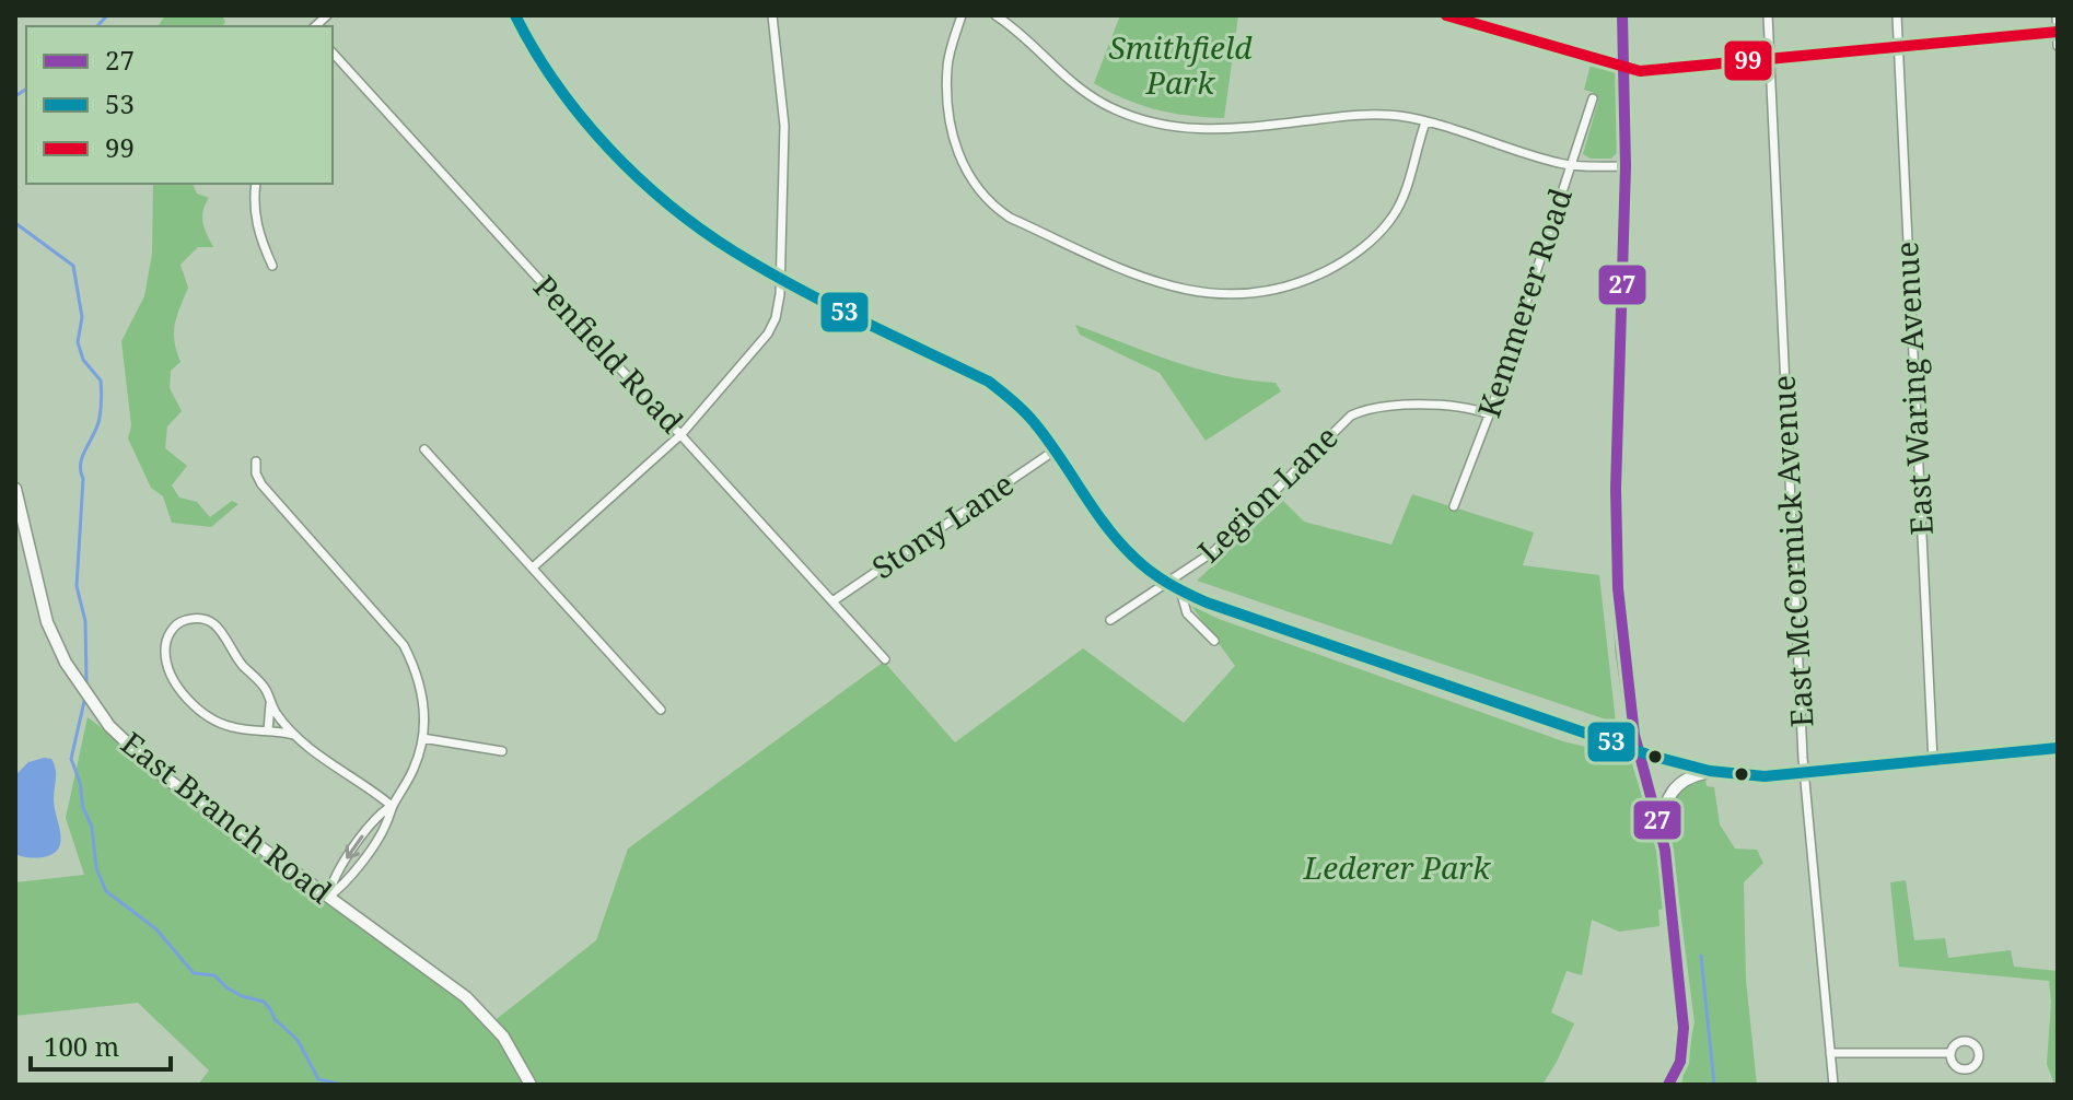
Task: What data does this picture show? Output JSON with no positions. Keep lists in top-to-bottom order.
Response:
{
  "streets": {
    "main road": ["East Branch Road"],
    "street": [
      "Kemmerer Road",
      "Penfield Road",
      "East Waring Avenue",
      "Legion Lane",
      "Stony Lane",
      "East McCormick Avenue"
    ]
  },
  "crossings": [
    ["Kemmerer Road", "Legion Lane"],
    ["Penfield Road", "Stony Lane"]
  ],
  "parks": ["Smithfield Park", "Lederer Park"],
  "lines": ["transit line 27", "transit line 53", "transit line 99"],
  "legend": ["27", "53", "99"],
  "scale_bar": "100 m"
}
